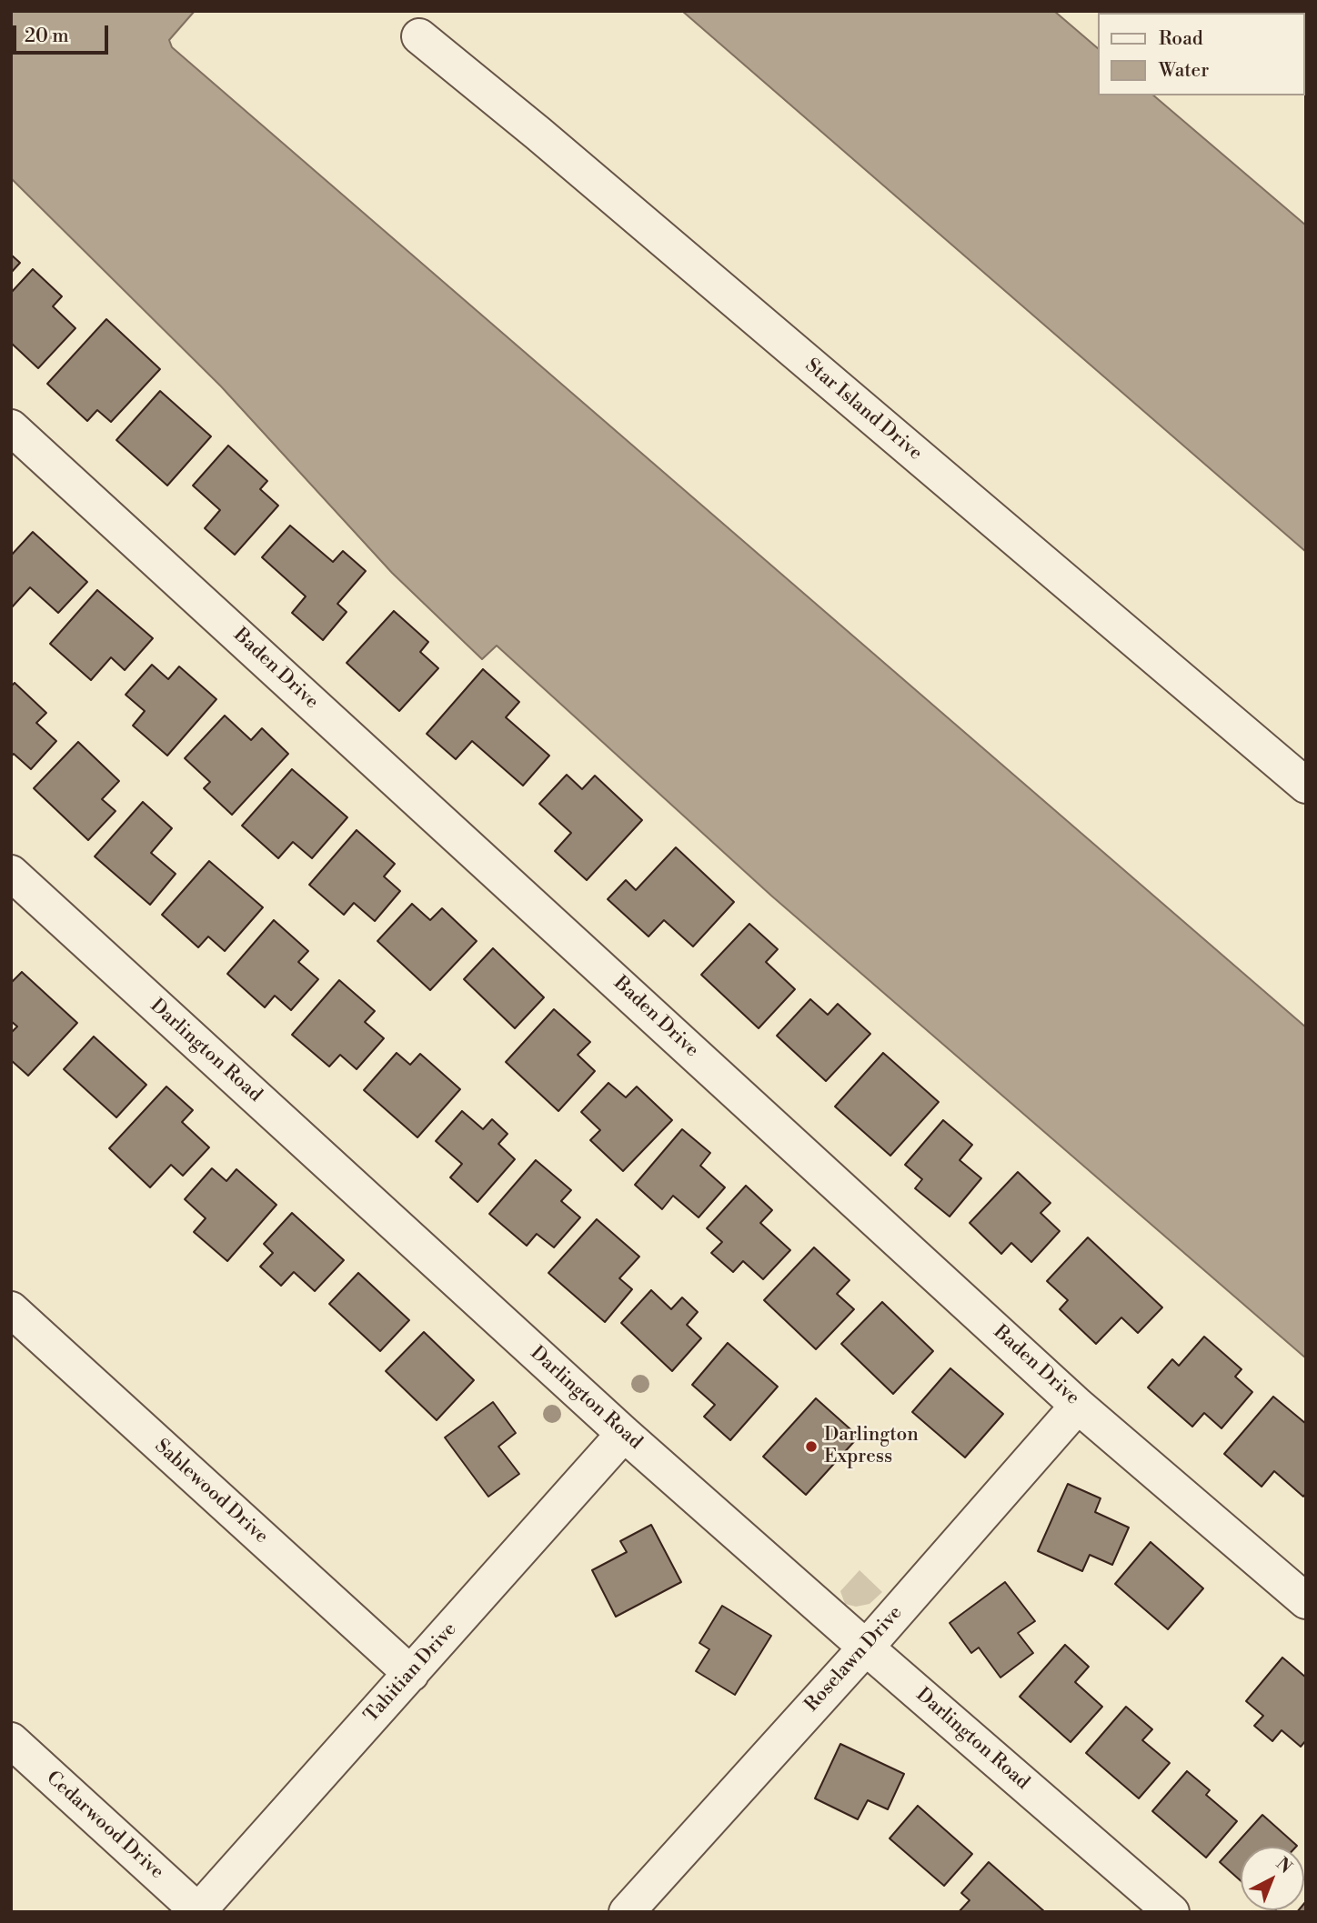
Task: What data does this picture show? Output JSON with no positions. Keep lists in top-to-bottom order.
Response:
{
  "streets": {
    "street": [
      "Star Island Drive",
      "Baden Drive",
      "Darlington Road",
      "Sablewood Drive",
      "Roselawn Drive",
      "Tahitian Drive",
      "Cedarwood Drive"
    ]
  },
  "crossings": [
    ["Baden Drive", "Roselawn Drive"],
    ["Darlington Road", "Roselawn Drive"],
    ["Darlington Road", "Tahitian Drive"],
    ["Sablewood Drive", "Tahitian Drive"],
    ["Tahitian Drive", "Cedarwood Drive"]
  ],
  "places": ["Darlington Express"],
  "legend": ["Road", "Water"],
  "scale_bar": "20 m",
  "north": "top right"
}
